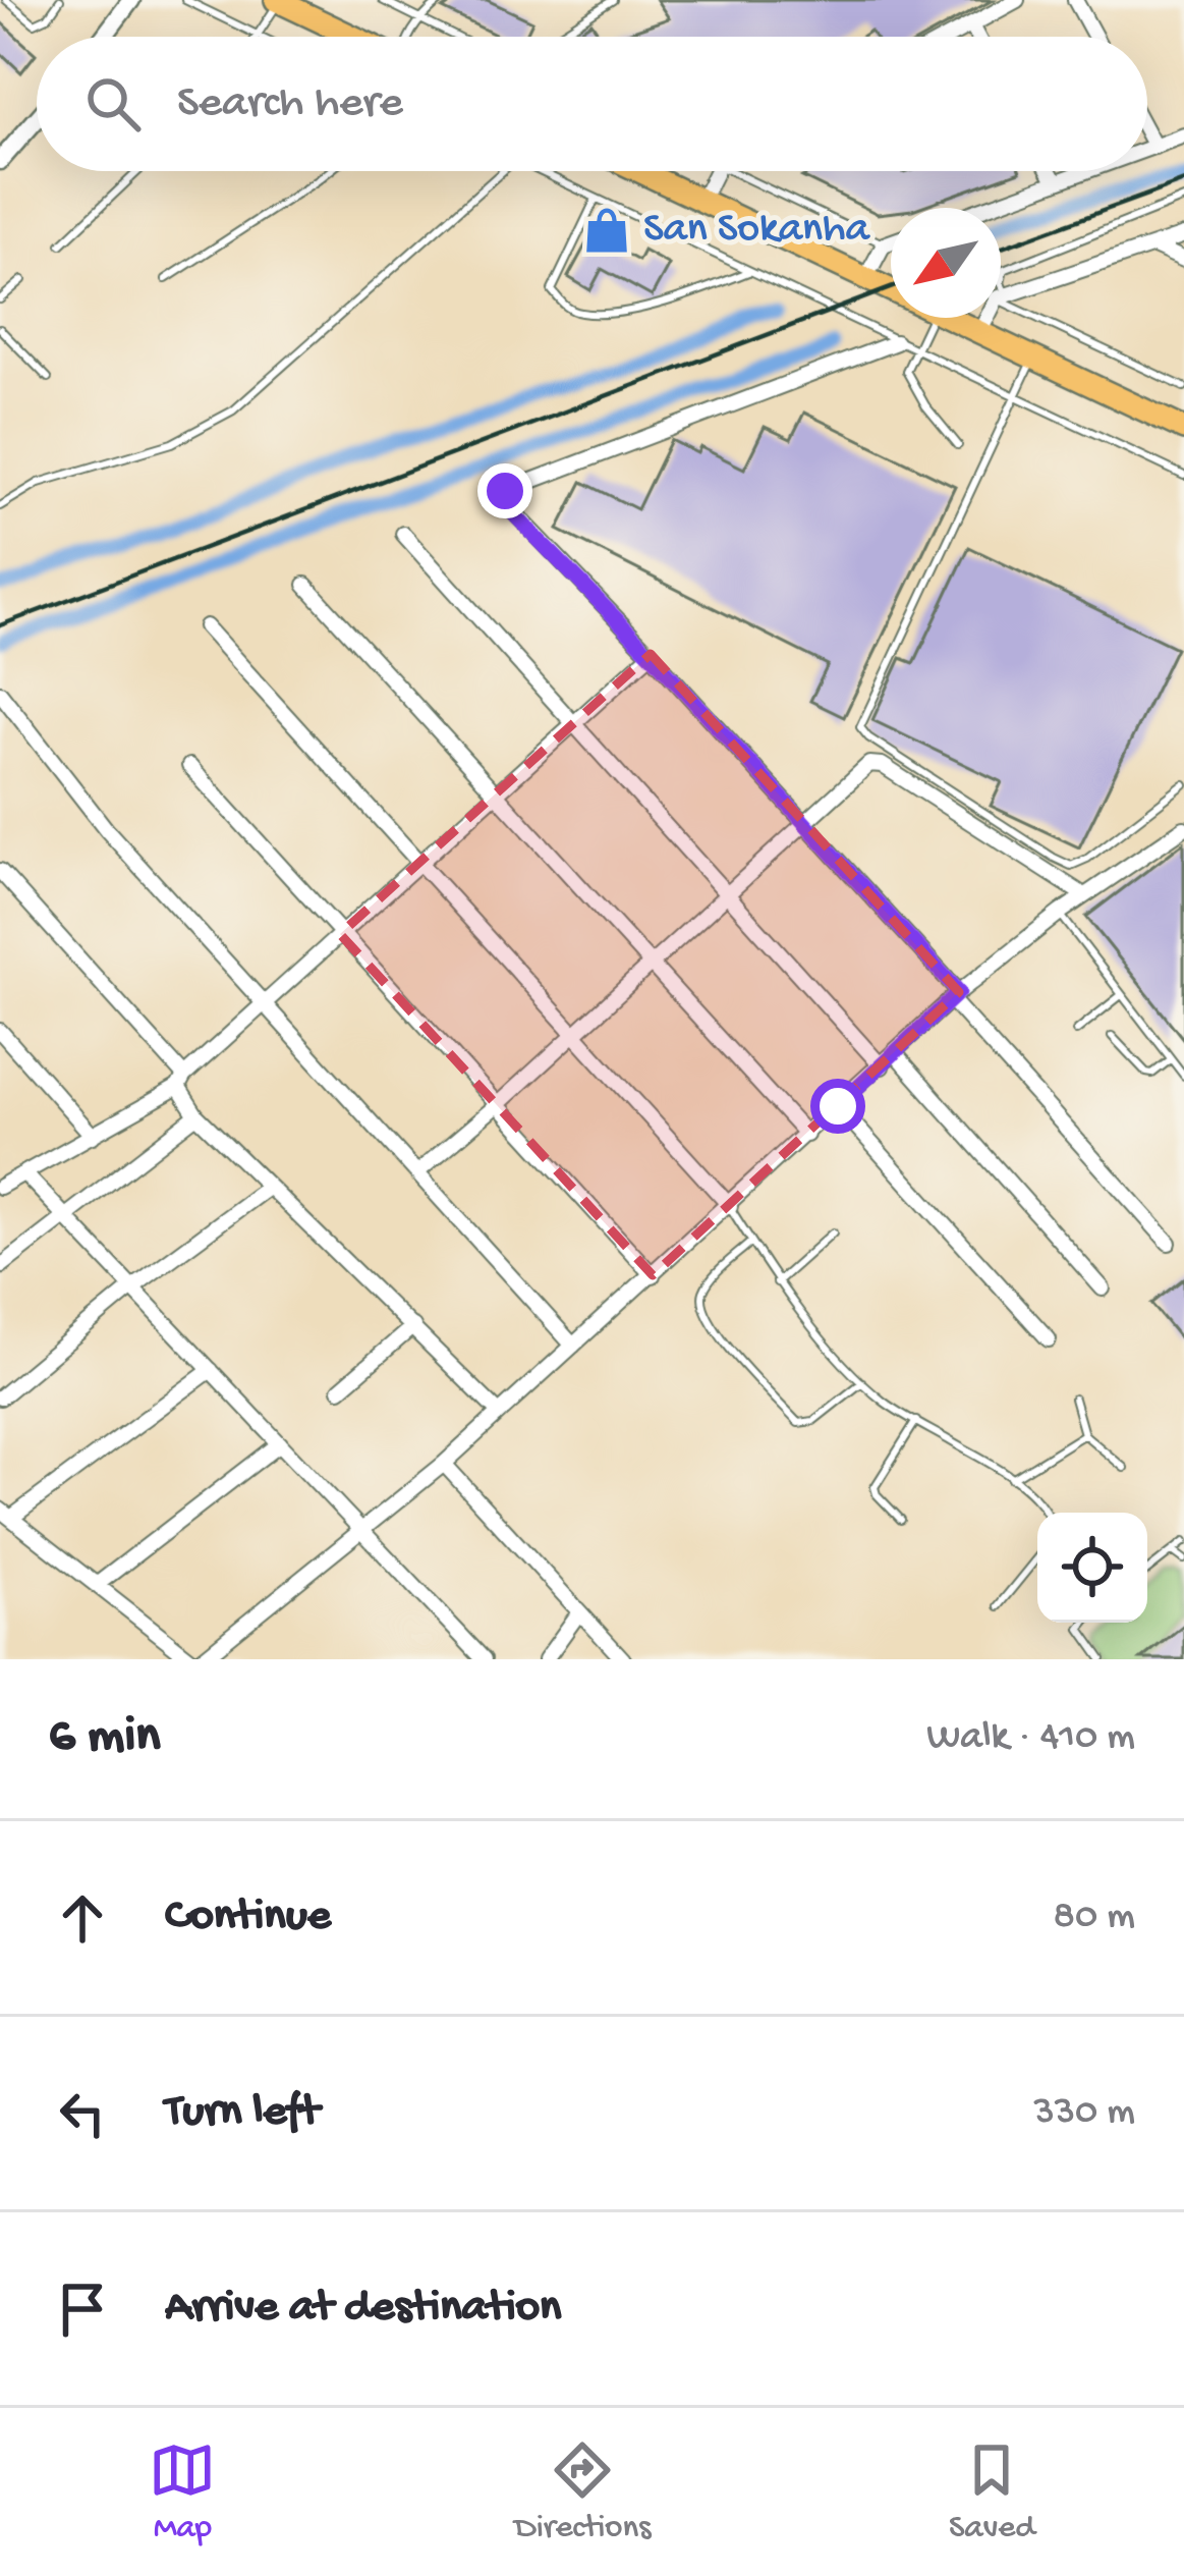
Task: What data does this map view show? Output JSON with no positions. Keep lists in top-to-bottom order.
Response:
{
  "places": {
    "shop": ["San Sokanha"]
  },
  "north": "bottom left",
  "page": {
    "search": "Search here",
    "heading": ["6 min", "Walk · 410 m"],
    "list": [
      ["Continue", "80 m"],
      ["Turn left", "330 m"],
      "Arrive at destination"
    ],
    "nav": ["Map", "Directions", "Saved"]
  }
}
